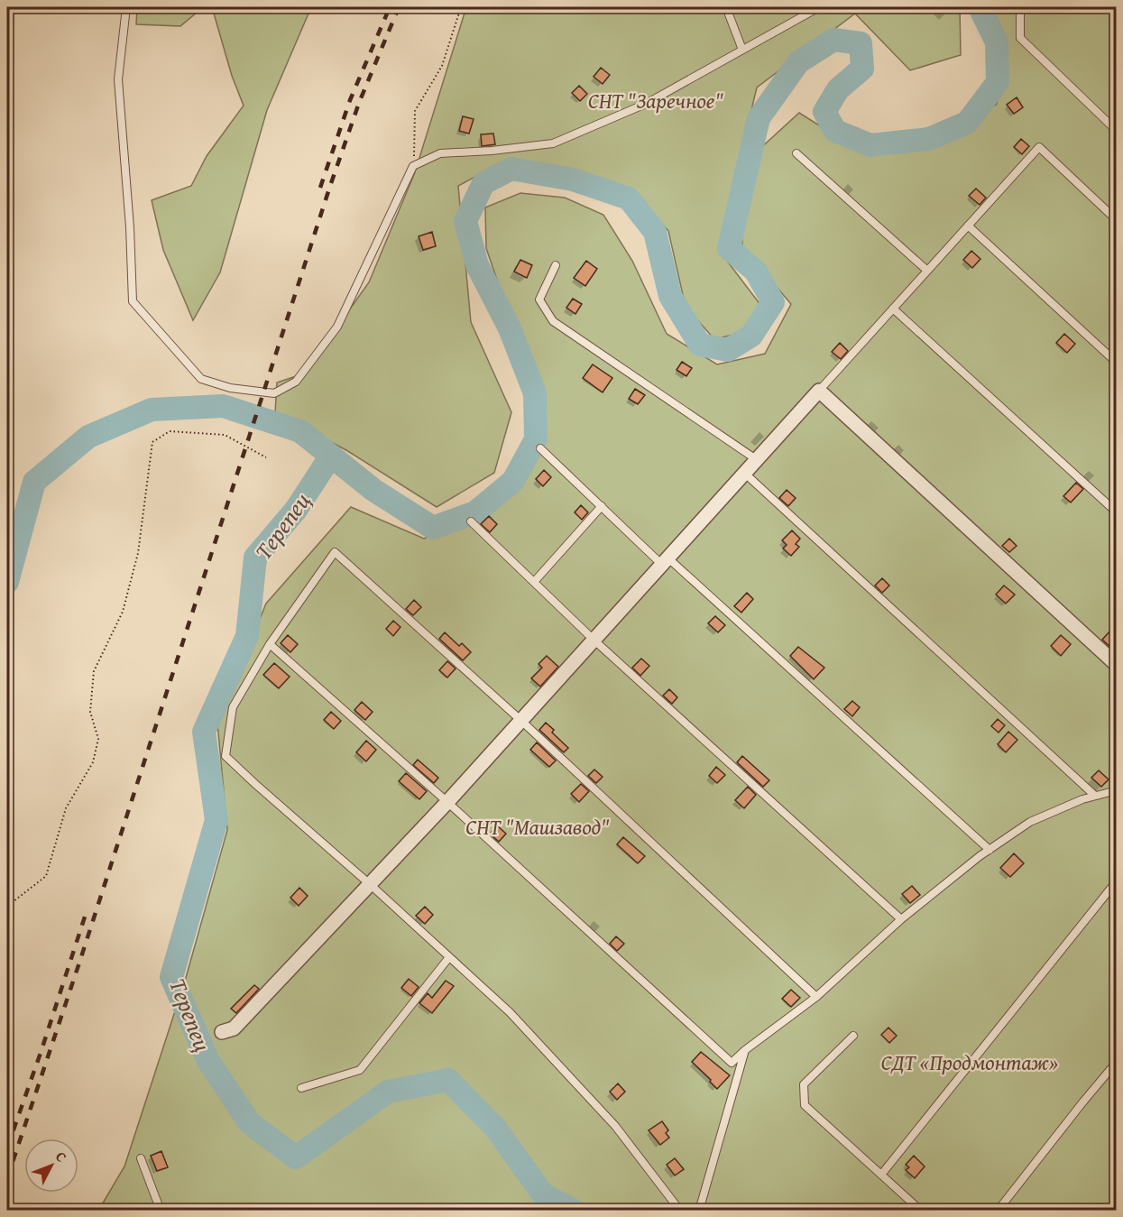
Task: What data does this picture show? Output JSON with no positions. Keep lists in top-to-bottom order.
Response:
{
  "water": ["Терепец"],
  "parks": ["СНТ \"Заречное\"", "СНТ \"Машзавод\"", "СДТ «Продмонтаж»"],
  "north": "top right"
}
